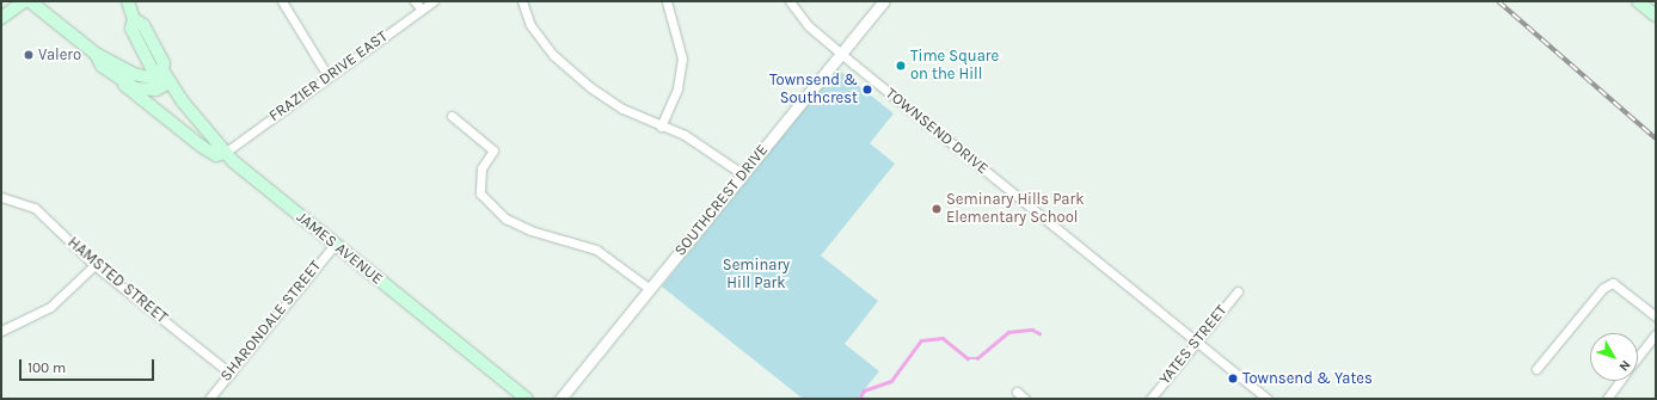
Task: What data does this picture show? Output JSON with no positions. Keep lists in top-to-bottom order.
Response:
{
  "streets": {
    "main road": ["JAMES AVENUE"],
    "street": [
      "FRAZIER DRIVE EAST",
      "TOWNSEND DRIVE",
      "SOUTHCREST DRIVE",
      "HAMSTED STREET",
      "SHARONDALE STREET",
      "YATES STREET"
    ]
  },
  "crossings": [
    ["FRAZIER DRIVE EAST", "JAMES AVENUE"],
    ["TOWNSEND DRIVE", "SOUTHCREST DRIVE"],
    ["TOWNSEND DRIVE", "YATES STREET"],
    ["JAMES AVENUE", "SHARONDALE STREET"],
    ["HAMSTED STREET", "SHARONDALE STREET"]
  ],
  "parks": ["Seminary Hill Park"],
  "places": [
    "Valero",
    "Time Square on the Hill",
    "Townsend & Southcrest",
    "Seminary Hills Park Elementary School",
    "Townsend & Yates"
  ],
  "scale_bar": "100 m",
  "north": "bottom right"
}
